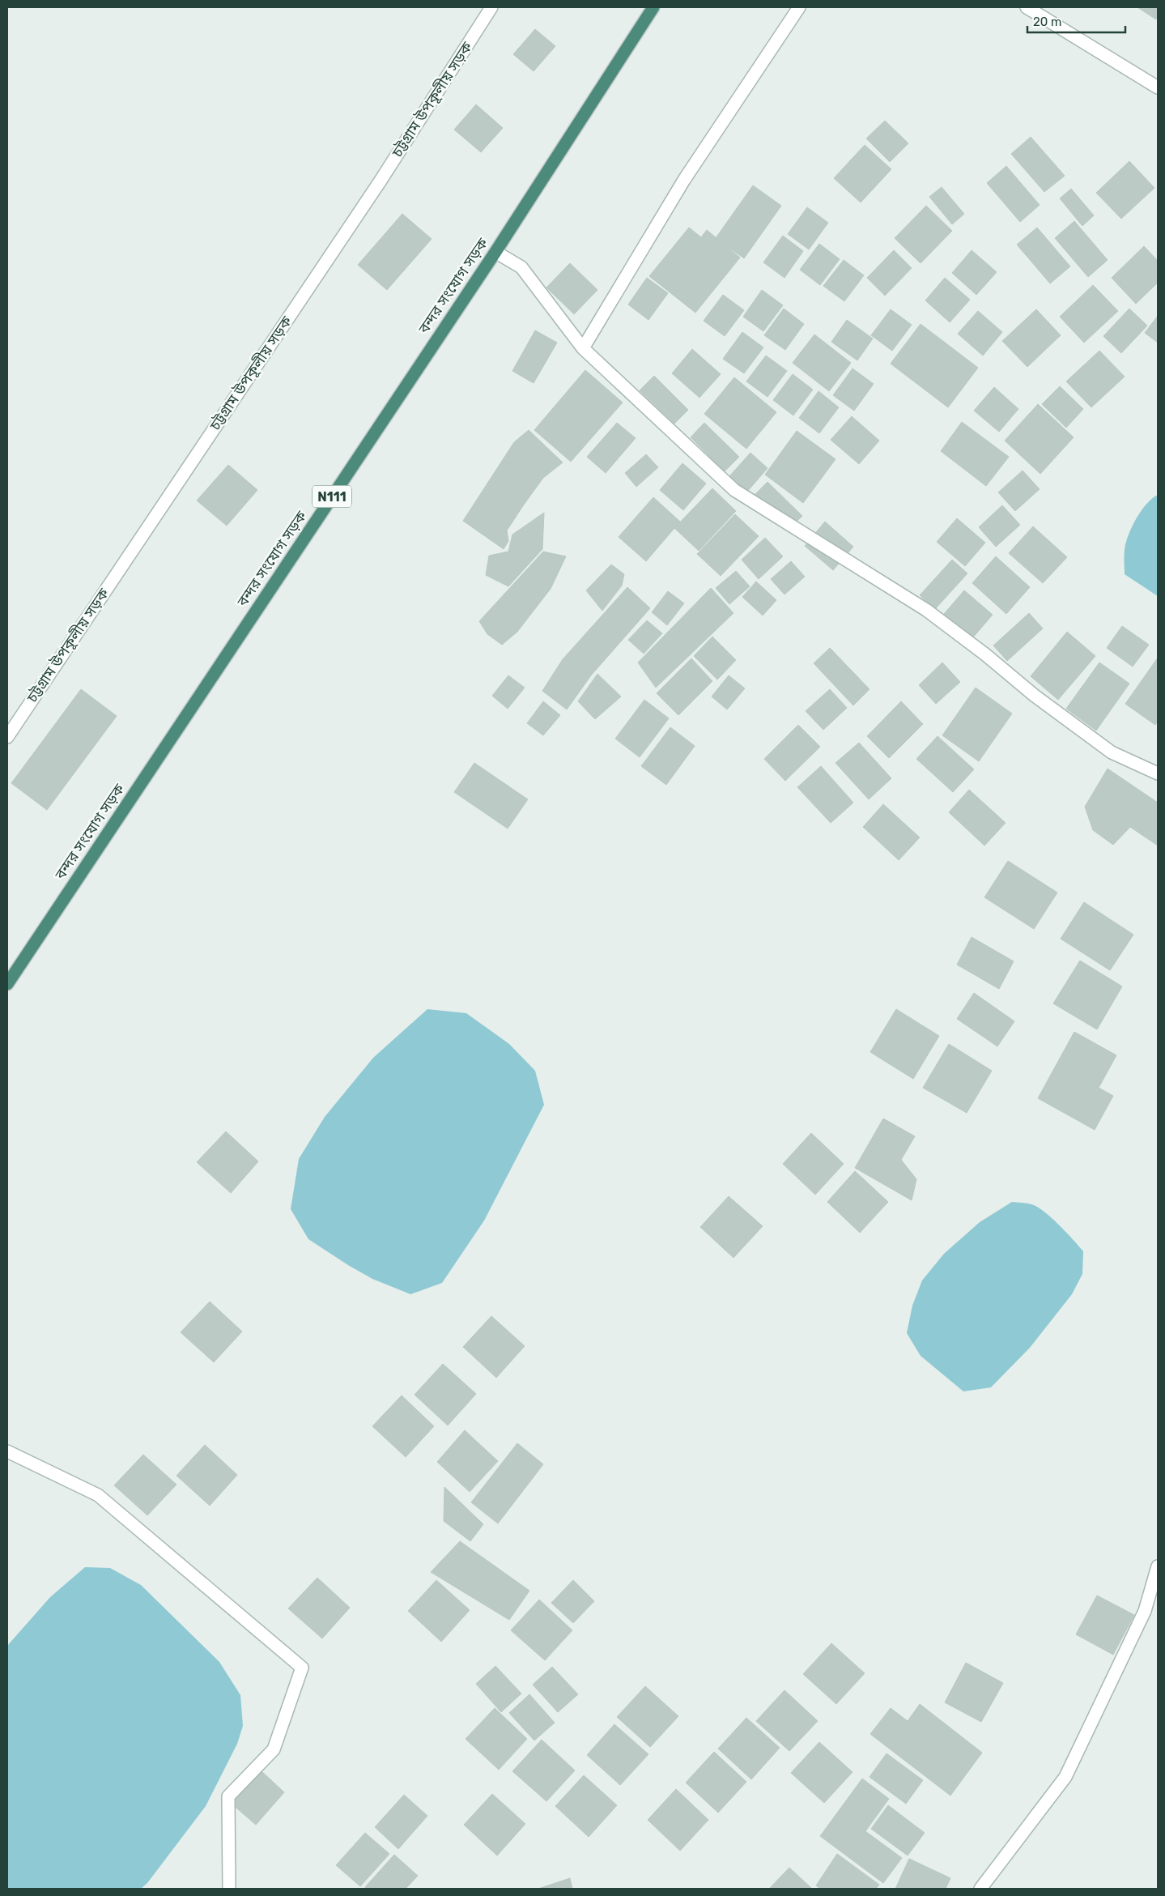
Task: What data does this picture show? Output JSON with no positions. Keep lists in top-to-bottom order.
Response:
{
  "streets": {
    "highway": ["বন্দর সংযোগ সড়ক", "N111"],
    "street": ["চট্টগ্রাম উপকূলীয় সড়ক"]
  },
  "scale_bar": "20 m"
}
